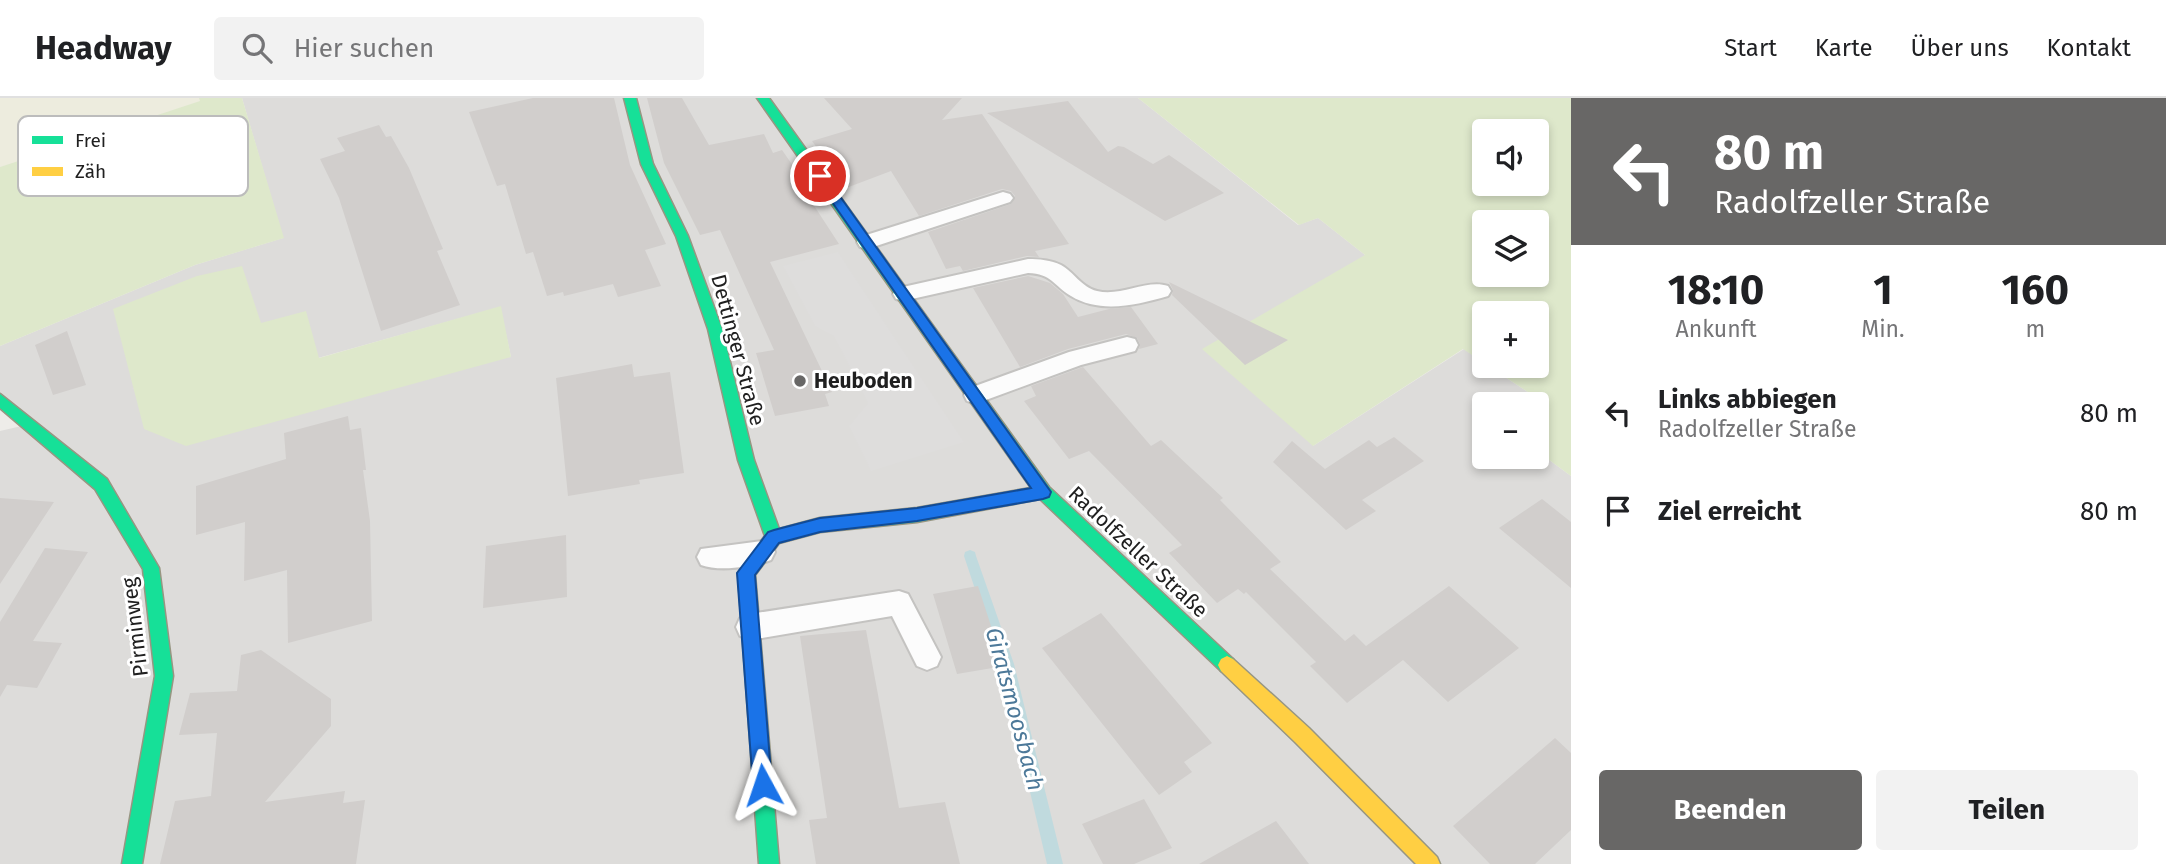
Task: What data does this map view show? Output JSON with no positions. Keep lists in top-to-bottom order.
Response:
{
  "streets": {
    "street": ["Dettinger Straße", "Radolfzeller Straße", "Pirminweg"]
  },
  "water": ["Giratsmoosbach"],
  "places": ["Heuboden"],
  "legend": ["Frei", "Zäh"],
  "page": {
    "header": "Headway",
    "search": "Hier suchen",
    "nav": [
      "Start",
      "Karte",
      "Über uns",
      "Kontakt"
    ],
    "turn": ["80 m", "Radolfzeller Straße"],
    "map_buttons": ["+", "−"],
    "eta": [
      "18:10",
      "Ankunft",
      "1",
      "Min.",
      "160",
      "m"
    ],
    "list": [
      {
        "name": "Links abbiegen",
        "note": "Radolfzeller Straße",
        "value": "80 m"
      },
      {
        "name": "Ziel erreicht",
        "value": "80 m"
      }
    ],
    "buttons": ["Beenden", "Teilen"]
  }
}
